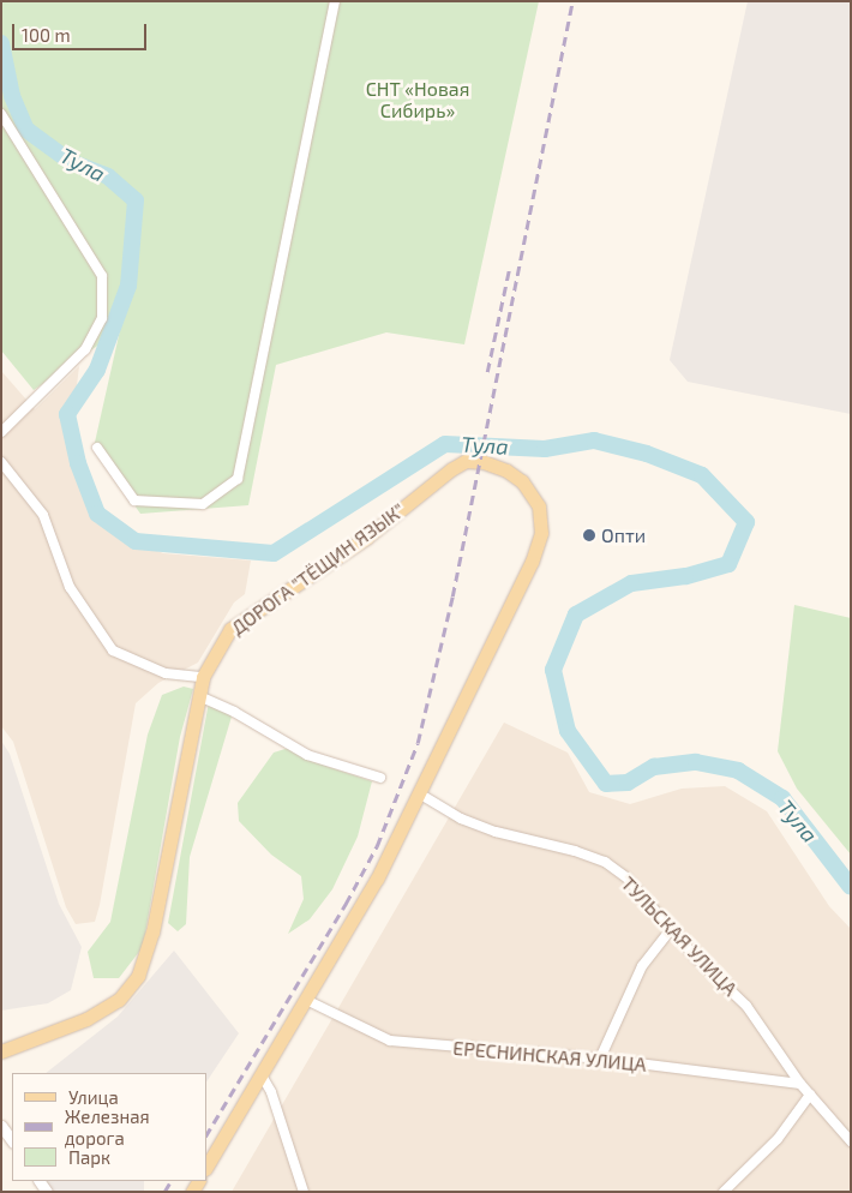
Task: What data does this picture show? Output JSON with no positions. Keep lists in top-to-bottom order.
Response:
{
  "streets": {
    "main road": ["ДОРОГА \"ТЁЩИН ЯЗЫК\""],
    "street": ["ТУЛЬСКАЯ УЛИЦА", "ЕРЕСНИНСКАЯ УЛИЦА"]
  },
  "crossings": [
    ["ДОРОГА \"ТЁЩИН ЯЗЫК\"", "ТУЛЬСКАЯ УЛИЦА"],
    ["ДОРОГА \"ТЁЩИН ЯЗЫК\"", "ЕРЕСНИНСКАЯ УЛИЦА"],
    ["ТУЛЬСКАЯ УЛИЦА", "ЕРЕСНИНСКАЯ УЛИЦА"]
  ],
  "water": ["Тула"],
  "parks": ["СНТ «Новая Сибирь»"],
  "places": ["Опти"],
  "legend": ["Улица", "Железная дорога", "Парк"],
  "scale_bar": "100 m"
}
